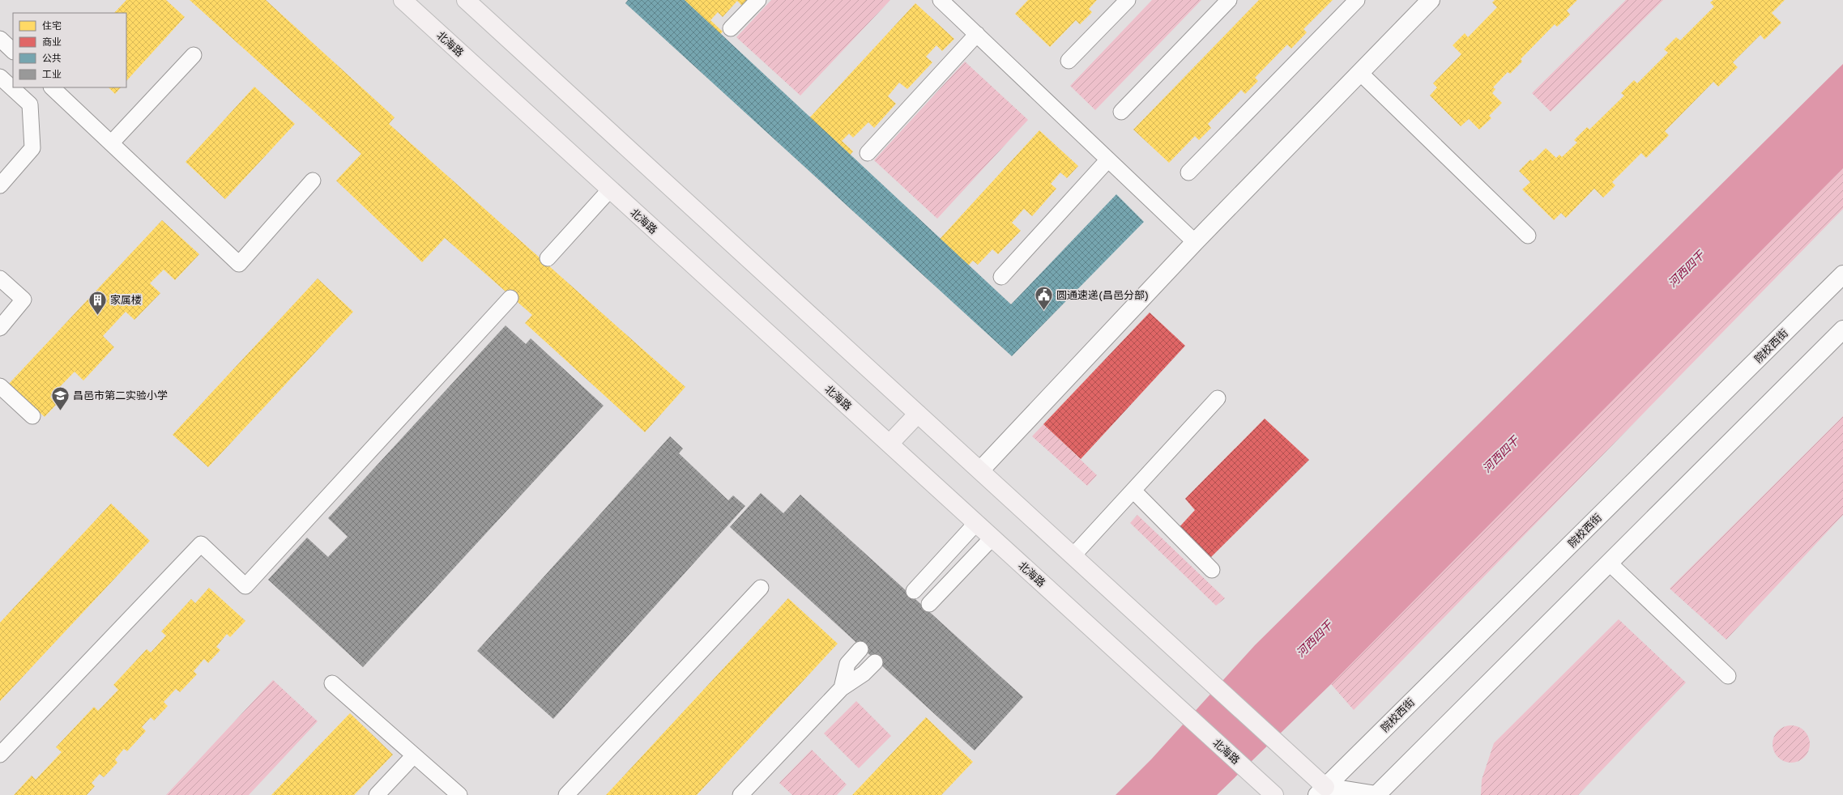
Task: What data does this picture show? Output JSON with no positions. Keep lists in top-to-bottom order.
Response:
{
  "streets": {
    "main road": ["北海路", "院校西街"]
  },
  "water": ["河西四干"],
  "places": {
    "public building": ["圆通速递(昌邑分部)"],
    "building": ["家属楼"],
    "school or university": ["昌邑市第二实验小学"]
  },
  "legend": [
    "住宅",
    "商业",
    "公共",
    "工业"
  ]
}
